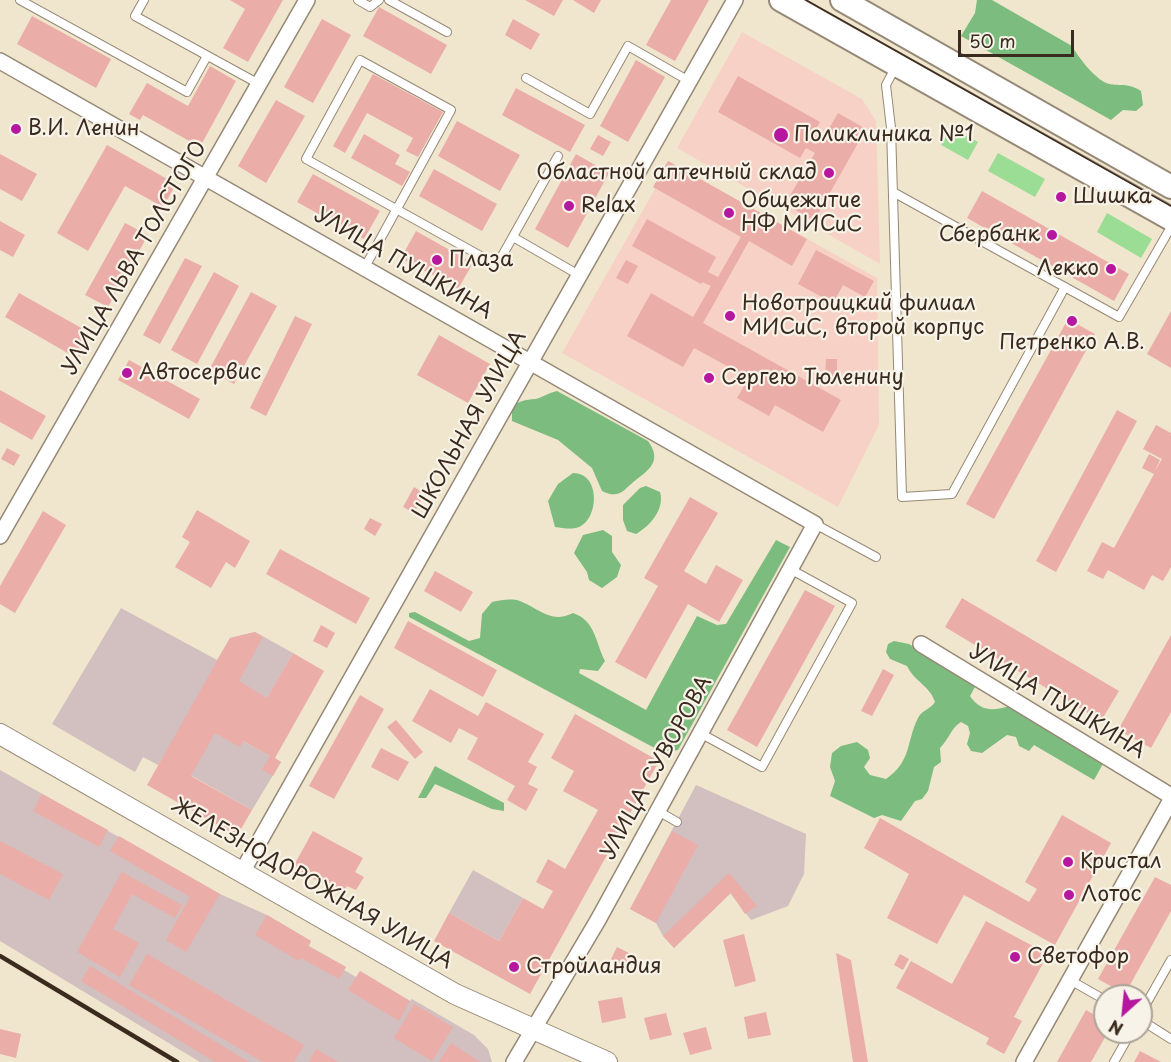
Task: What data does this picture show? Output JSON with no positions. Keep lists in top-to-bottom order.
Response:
{
  "streets": {
    "main road": ["ЖЕЛЕЗНОДОРОЖНАЯ УЛИЦА"],
    "street": [
      "УЛИЦА ЛЬВА ТОЛСТОГО",
      "УЛИЦА ПУШКИНА",
      "ШКОЛЬНАЯ УЛИЦА",
      "УЛИЦА СУВОРОВА"
    ]
  },
  "crossings": [
    ["УЛИЦА ЛЬВА ТОЛСТОГО", "УЛИЦА ПУШКИНА"],
    ["УЛИЦА ПУШКИНА", "ШКОЛЬНАЯ УЛИЦА"],
    ["УЛИЦА ПУШКИНА", "УЛИЦА СУВОРОВА"],
    ["ШКОЛЬНАЯ УЛИЦА", "ЖЕЛЕЗНОДОРОЖНАЯ УЛИЦА"],
    ["УЛИЦА СУВОРОВА", "ЖЕЛЕЗНОДОРОЖНАЯ УЛИЦА"]
  ],
  "places": [
    "В.И. Ленин",
    "Поликлиника №1",
    "Областной аптечный склад",
    "Шишка",
    "Relax",
    "Общежитие НФ МИСиС",
    "Сбербанк",
    "Плаза",
    "Лекко",
    "Новотроицкий филиал МИСиС, второй корпус",
    "Петренко А.В.",
    "Автосервис",
    "Сергею Тюленину",
    "Кристал",
    "Лотос",
    "Светофор",
    "Стройландия"
  ],
  "scale_bar": "50 m",
  "north": "bottom left"
}
